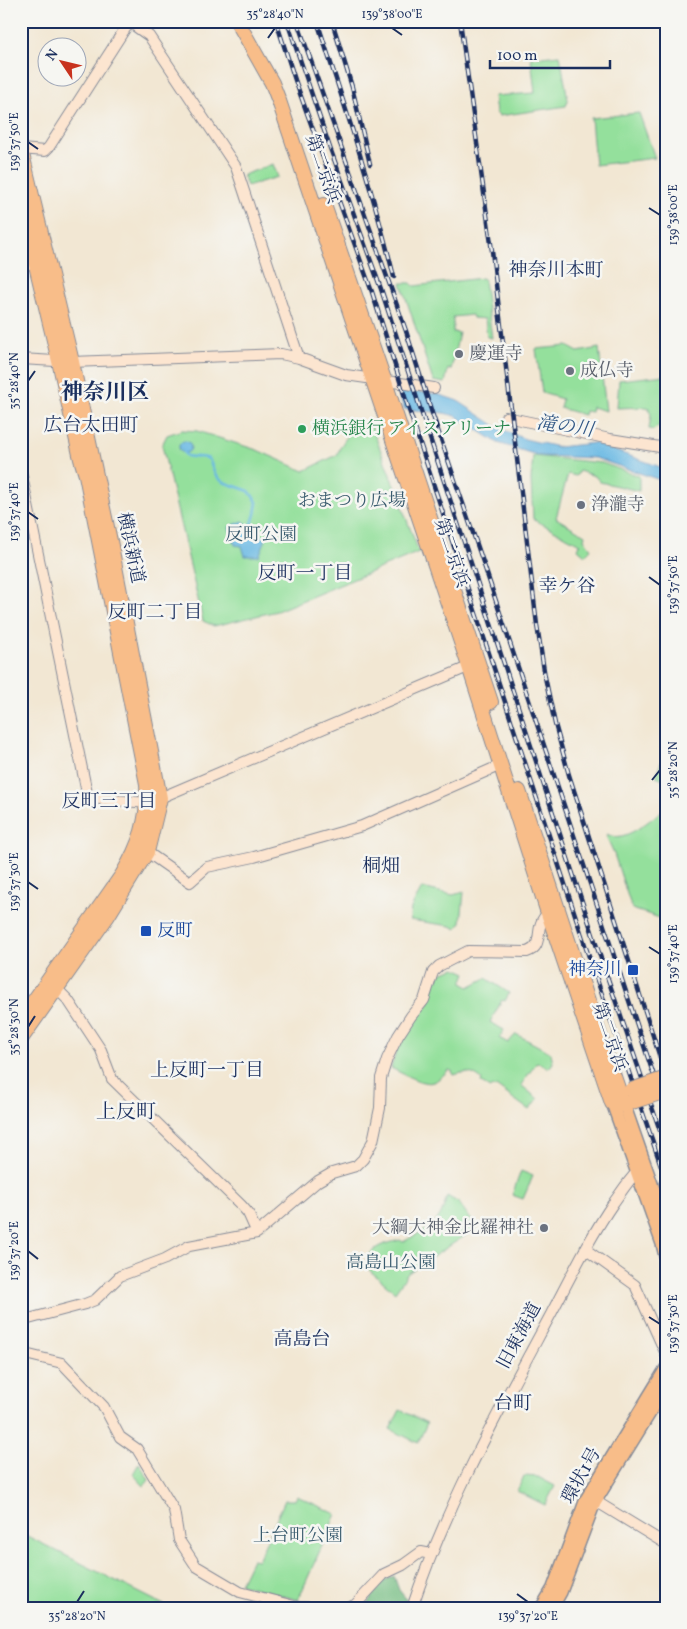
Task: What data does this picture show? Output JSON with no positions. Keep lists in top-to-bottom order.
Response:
{
  "streets": {
    "highway": ["第二京浜", "横浜新道"],
    "main road": ["環状1号"],
    "street": ["旧東海道"]
  },
  "districts": [
    "神奈川本町",
    "神奈川区",
    "広台太田町",
    "反町一丁目",
    "幸ケ谷",
    "反町二丁目",
    "反町三丁目",
    "桐畑",
    "上反町一丁目",
    "上反町",
    "高島台",
    "台町"
  ],
  "water": ["滝の川"],
  "parks": [
    "おまつり広場",
    "反町公園",
    "高島山公園",
    "上台町公園"
  ],
  "places": {
    "other": [
      "慶運寺",
      "成仏寺",
      "横浜銀行 アイスアリーナ",
      "浄瀧寺",
      "大綱大神金比羅神社"
    ],
    "transit": ["反町", "神奈川"]
  },
  "scale_bar": "100 m",
  "north": "top left",
  "coordinates": [
    "35°28'40\"N",
    "139°38'00\"E",
    "139°37'50\"E",
    "139°37'40\"E",
    "35°28'20\"N",
    "139°37'30\"E",
    "35°28'30\"N",
    "139°37'20\"E"
  ]
}
